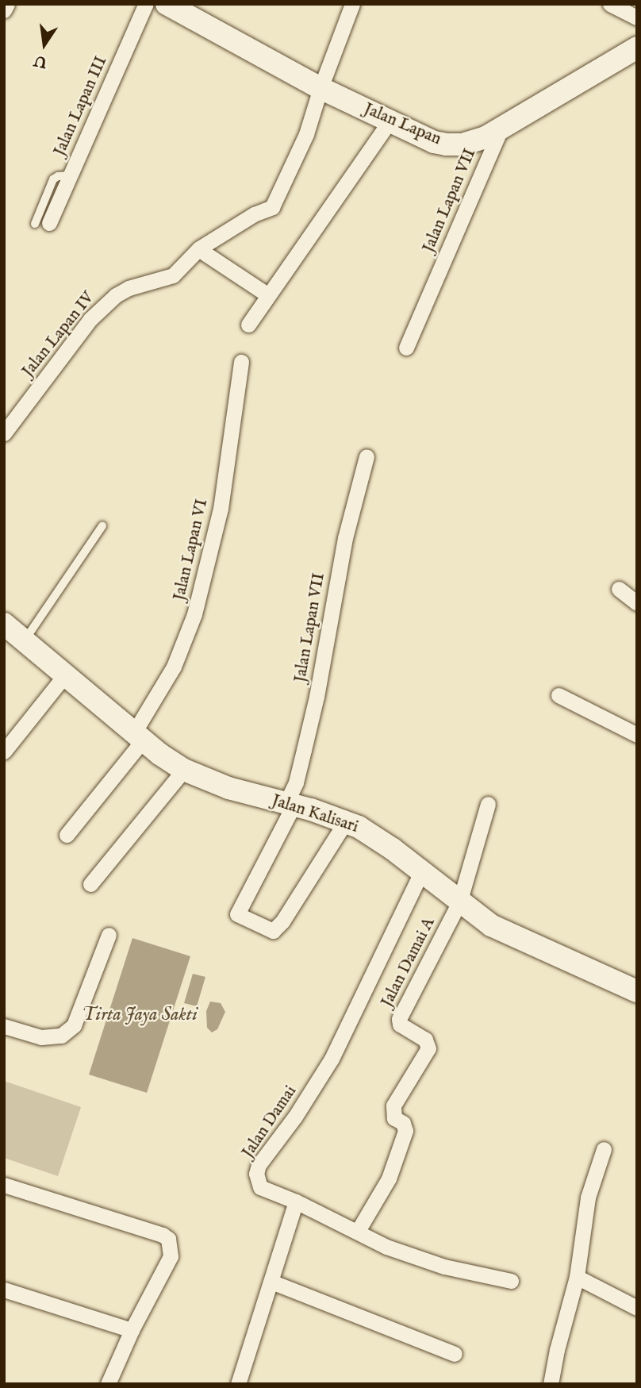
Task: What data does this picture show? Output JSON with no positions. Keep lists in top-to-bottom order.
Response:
{
  "streets": {
    "street": [
      "Jalan Lapan III",
      "Jalan Lapan",
      "Jalan Lapan VII",
      "Jalan Lapan IV",
      "Jalan Lapan VI",
      "Jalan Kalisari",
      "Jalan Damai A",
      "Jalan Damai"
    ]
  },
  "crossings": [
    ["Jalan Lapan", "Jalan Lapan VII"],
    ["Jalan Lapan", "Jalan Lapan IV"],
    ["Jalan Lapan VII", "Jalan Kalisari"],
    ["Jalan Lapan VI", "Jalan Kalisari"],
    ["Jalan Kalisari", "Jalan Damai A"],
    ["Jalan Kalisari", "Jalan Damai"]
  ],
  "water": ["Tirta Jaya Sakti"],
  "north": "bottom"
}
